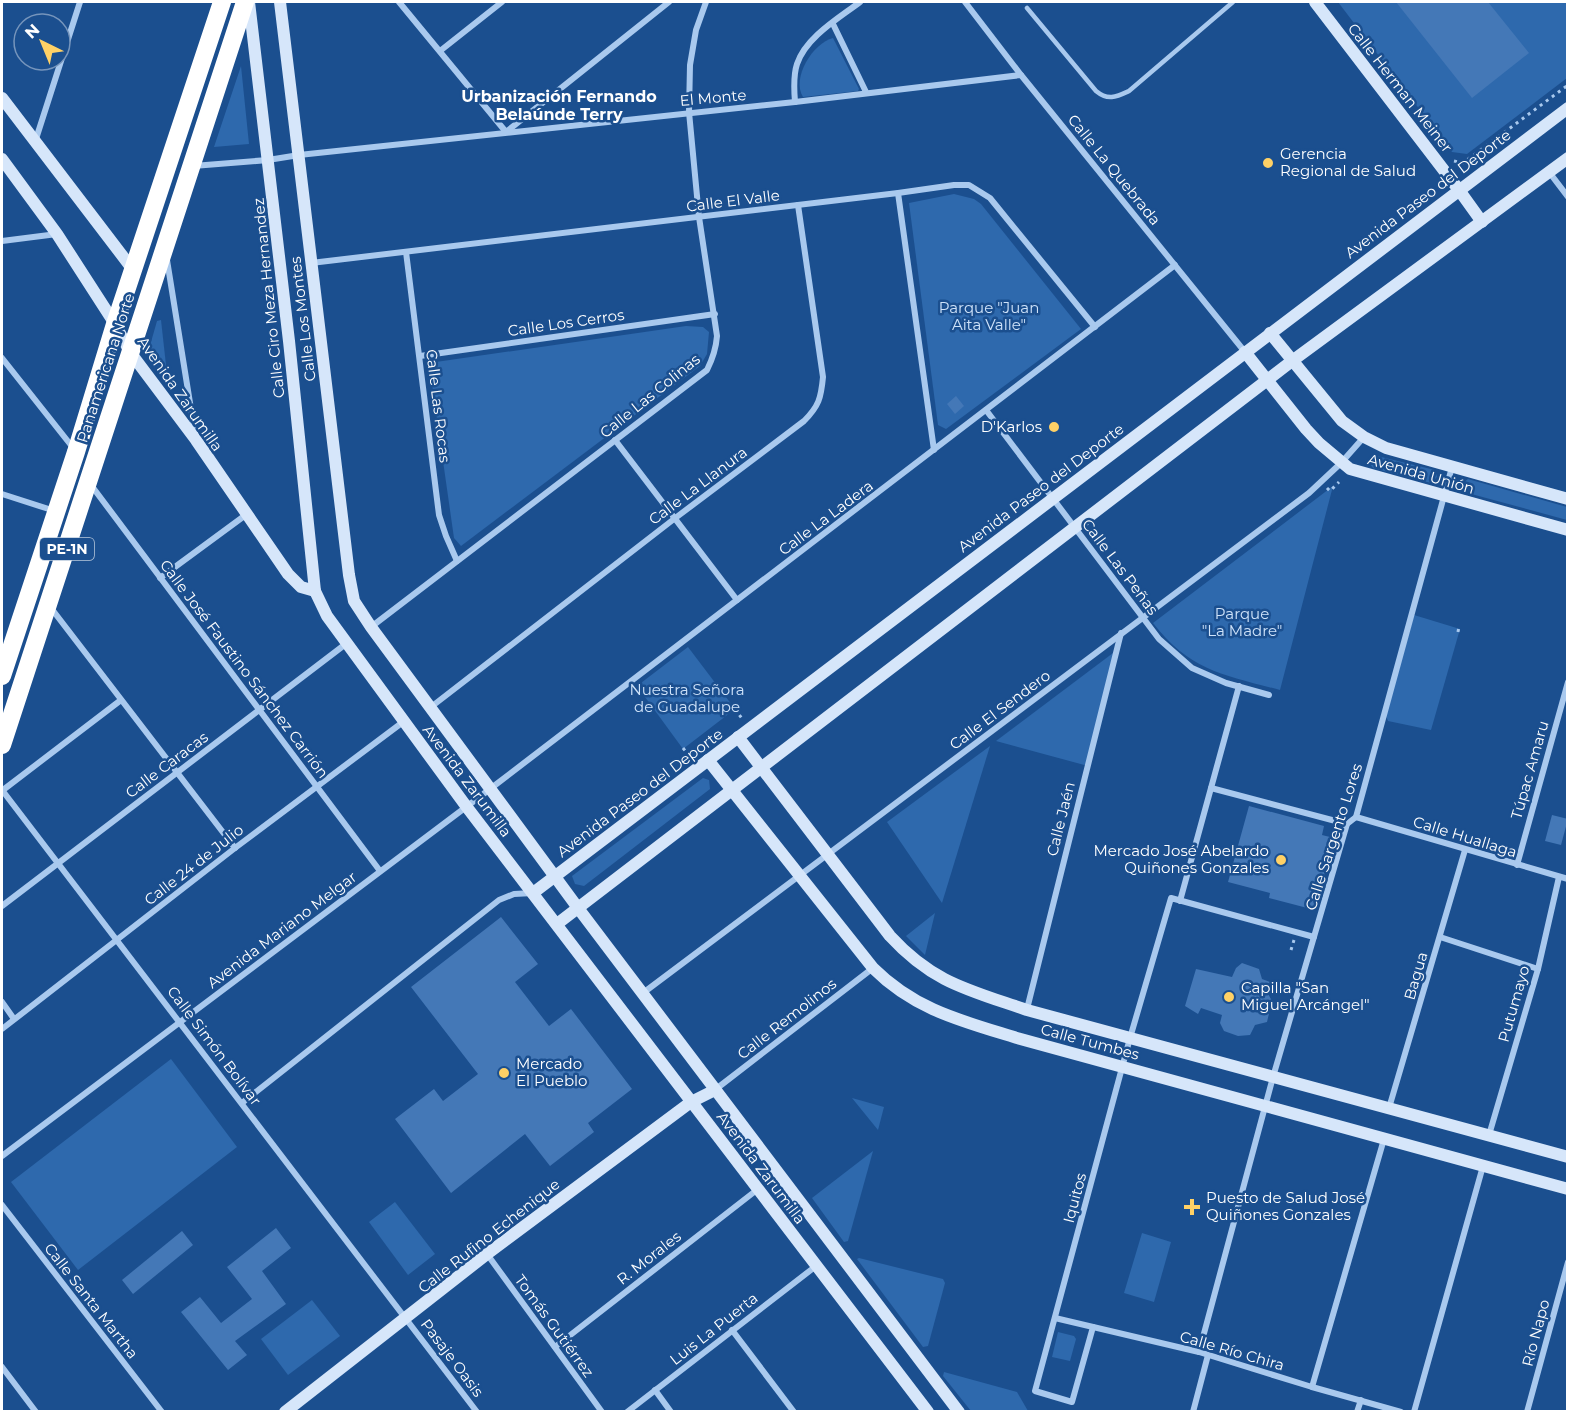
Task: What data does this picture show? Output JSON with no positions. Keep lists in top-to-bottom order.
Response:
{
  "streets": {
    "highway": ["Panamericana Norte", "PE-1N"],
    "main road": [
      "Calle Herman Meiner",
      "Avenida Paseo del Deporte",
      "Calle Ciro Meza Hernandez",
      "Calle Los Montes",
      "Avenida Zarumilla",
      "Avenida Unión",
      "Calle Tumbes",
      "Calle Rufino Echenique"
    ],
    "street": [
      "El Monte",
      "Calle La Quebrada",
      "Calle El Valle",
      "Calle Los Cerros",
      "Calle Las Colinas",
      "Calle Las Rocas",
      "Calle La Llanura",
      "Calle La Ladera",
      "Calle Las Peñas",
      "Calle José Faustino Sánchez Carrión",
      "Calle El Sendero",
      "Calle Caracas",
      "Túpac Amaru",
      "Calle Jaén",
      "Calle Sargento Lores",
      "Calle Huallaga",
      "Calle 24 de Julio",
      "Avenida Mariano Melgar",
      "Bagua",
      "Putumayo",
      "Calle Remolinos",
      "Calle Simón Bolívar",
      "Iquitos",
      "R. Morales",
      "Calle Santa Martha",
      "Tomás Gutiérrez",
      "Luis La Puerta",
      "Río Napo",
      "Calle Río Chira",
      "Pasaje Oasis"
    ]
  },
  "crossings": [
    ["Calle Herman Meiner", "Avenida Paseo del Deporte"],
    ["El Monte", "Calle La Quebrada"],
    ["El Monte", "Calle Ciro Meza Hernandez"],
    ["El Monte", "Calle Los Montes"],
    ["El Monte", "Panamericana Norte"],
    ["El Monte", "Calle Las Colinas"],
    ["Calle La Quebrada", "Avenida Paseo del Deporte"],
    ["Calle La Quebrada", "Avenida Unión"],
    ["Calle La Quebrada", "Calle La Ladera"],
    ["Avenida Paseo del Deporte", "Avenida Zarumilla"],
    ["Avenida Paseo del Deporte", "Avenida Unión"],
    ["Avenida Paseo del Deporte", "Calle Las Peñas"],
    ["Avenida Paseo del Deporte", "Calle Tumbes"],
    ["Calle El Valle", "Calle Los Montes"],
    ["Calle El Valle", "Calle Las Colinas"],
    ["Calle El Valle", "Calle Las Rocas"],
    ["Calle El Valle", "Calle La Llanura"],
    ["Calle El Valle", "Calle La Ladera"],
    ["Calle Ciro Meza Hernandez", "Panamericana Norte"],
    ["Calle Ciro Meza Hernandez", "Avenida Zarumilla"],
    ["Calle Los Montes", "Avenida Zarumilla"],
    ["Calle Los Montes", "Calle Las Colinas"],
    ["Calle Los Cerros", "Calle Las Colinas"],
    ["Calle Los Cerros", "Calle Las Rocas"],
    ["Panamericana Norte", "Avenida Zarumilla"],
    ["Panamericana Norte", "Calle José Faustino Sánchez Carrión"],
    ["Avenida Zarumilla", "Calle Las Colinas"],
    ["Avenida Zarumilla", "Calle La Llanura"],
    ["Avenida Zarumilla", "Calle La Ladera"],
    ["Avenida Zarumilla", "Calle El Sendero"],
    ["Avenida Zarumilla", "Calle Caracas"],
    ["Avenida Zarumilla", "Calle 24 de Julio"],
    ["Avenida Zarumilla", "Avenida Mariano Melgar"],
    ["Avenida Zarumilla", "Calle Remolinos"],
    ["Avenida Zarumilla", "Calle Rufino Echenique"],
    ["Avenida Zarumilla", "R. Morales"],
    ["Avenida Zarumilla", "Luis La Puerta"],
    ["Calle Las Colinas", "Calle Las Rocas"],
    ["Avenida Unión", "Calle El Sendero"],
    ["Avenida Unión", "Calle Sargento Lores"],
    ["Calle La Ladera", "Calle Las Peñas"],
    ["Calle La Ladera", "Avenida Mariano Melgar"],
    ["Calle Las Peñas", "Calle El Sendero"],
    ["Calle José Faustino Sánchez Carrión", "Calle Caracas"],
    ["Calle José Faustino Sánchez Carrión", "Calle 24 de Julio"],
    ["Calle José Faustino Sánchez Carrión", "Avenida Mariano Melgar"],
    ["Calle El Sendero", "Calle Jaén"],
    ["Calle El Sendero", "Calle Tumbes"],
    ["Calle Caracas", "Calle Simón Bolívar"],
    ["Túpac Amaru", "Calle Huallaga"],
    ["Calle Jaén", "Calle Tumbes"],
    ["Calle Sargento Lores", "Calle Huallaga"],
    ["Calle Sargento Lores", "Calle Tumbes"],
    ["Calle Sargento Lores", "Calle Río Chira"],
    ["Calle Huallaga", "Bagua"],
    ["Calle Huallaga", "Putumayo"],
    ["Calle 24 de Julio", "Calle Simón Bolívar"],
    ["Avenida Mariano Melgar", "Calle Simón Bolívar"],
    ["Bagua", "Calle Tumbes"],
    ["Putumayo", "Calle Tumbes"],
    ["Calle Remolinos", "Calle Tumbes"],
    ["Calle Remolinos", "Calle Rufino Echenique"],
    ["Calle Tumbes", "Iquitos"],
    ["Calle Simón Bolívar", "Calle Rufino Echenique"],
    ["Calle Simón Bolívar", "Pasaje Oasis"],
    ["Iquitos", "Calle Río Chira"],
    ["Calle Rufino Echenique", "Tomás Gutiérrez"],
    ["Calle Rufino Echenique", "Pasaje Oasis"],
    ["R. Morales", "Tomás Gutiérrez"]
  ],
  "districts": ["Urbanización Fernando Belaúnde Terry"],
  "parks": ["Parque \"Juan Aita Valle\"", "Parque \"La Madre\"", "Nuestra Señora de Guadalupe"],
  "places": {
    "other": [
      "Gerencia Regional de Salud",
      "D'Karlos",
      "Mercado José Abelardo Quiñones Gonzales",
      "Capilla \"San Miguel Arcángel\"",
      "Mercado El Pueblo"
    ],
    "health": ["Puesto de Salud José Quiñones Gonzales"]
  },
  "north": "top left"
}
